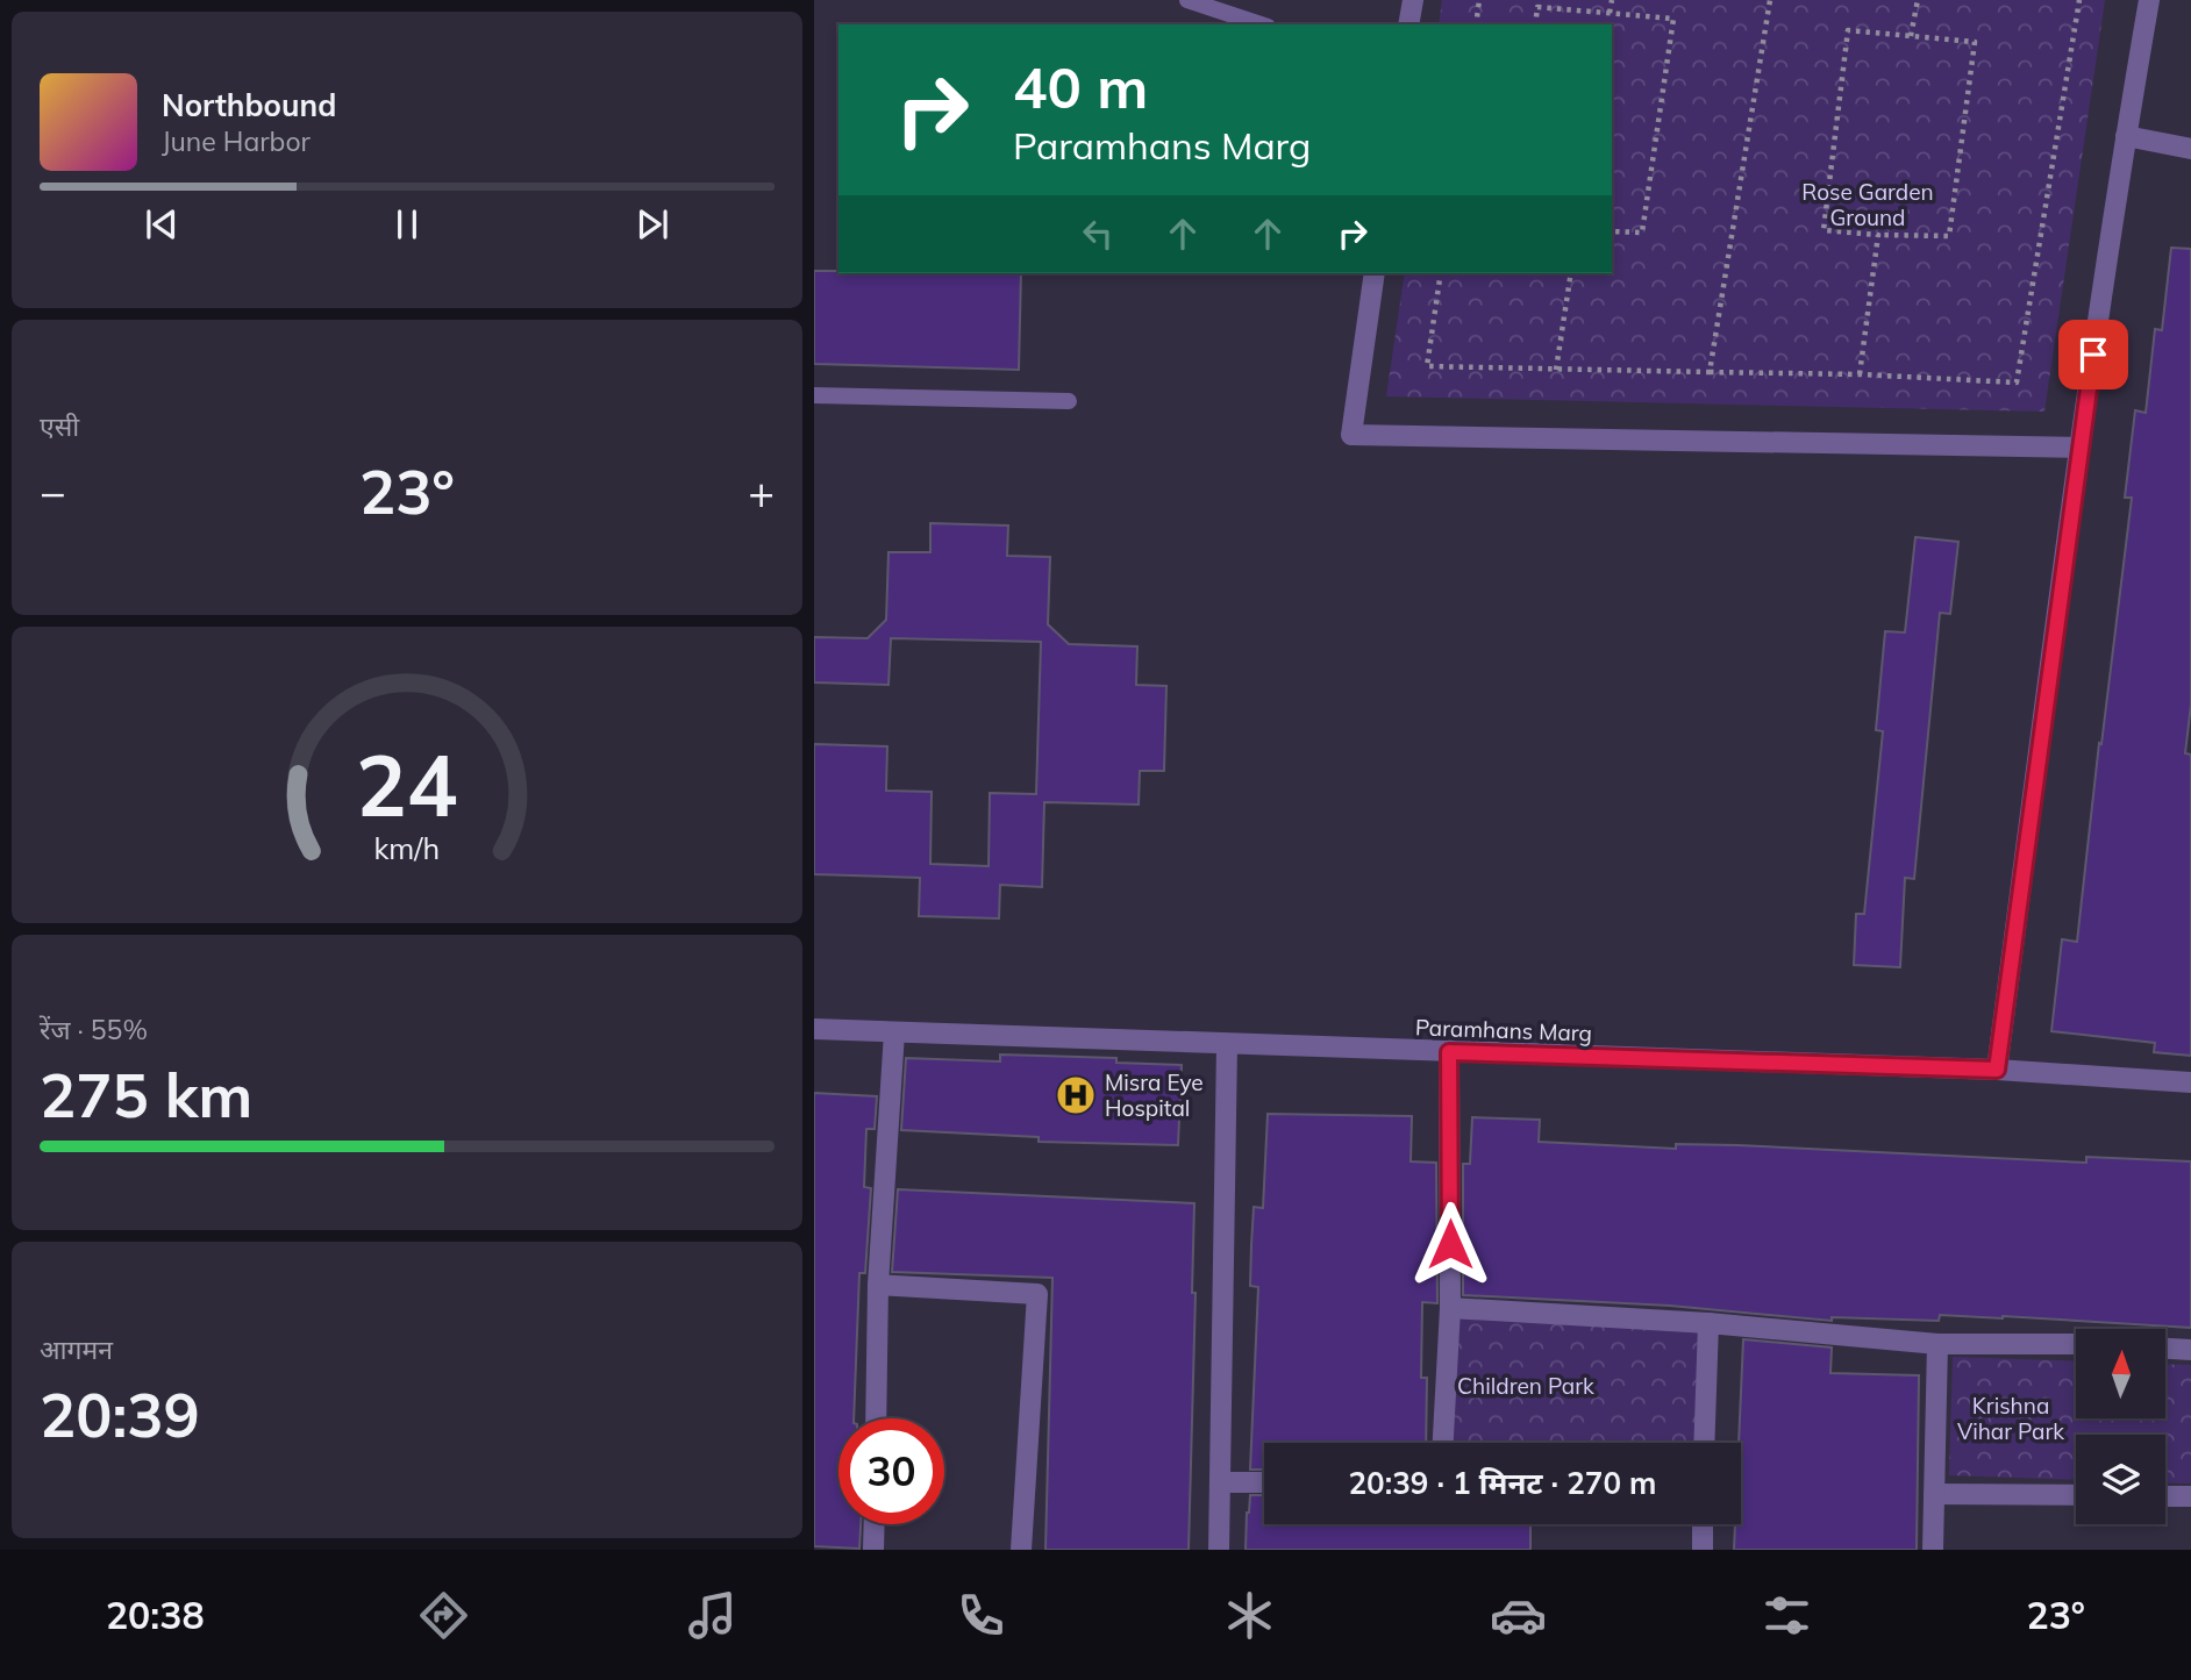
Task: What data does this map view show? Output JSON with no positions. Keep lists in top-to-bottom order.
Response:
{
  "streets": {
    "street": ["Paramhans Marg"]
  },
  "parks": ["Rose Garden Ground", "Children Park", "Krishna Vihar Park"],
  "places": {
    "hospital": ["Misra Eye Hospital"]
  },
  "north": "top",
  "page": {
    "turn": ["40 m", "Paramhans Marg"],
    "song": ["Northbound", "June Harbor"],
    "tile": [
      "एसी",
      ["रेंज · 55%", "275 km"],
      ["आगमन", "20:39"]
    ],
    "heat": ["−", "23°", "+"],
    "limit": "30",
    "trip": "20:39 · 1 मिनट · 270 m",
    "tabs": ["20:38", "23°"],
    "gauge": ["24", "km/h"]
  }
}
